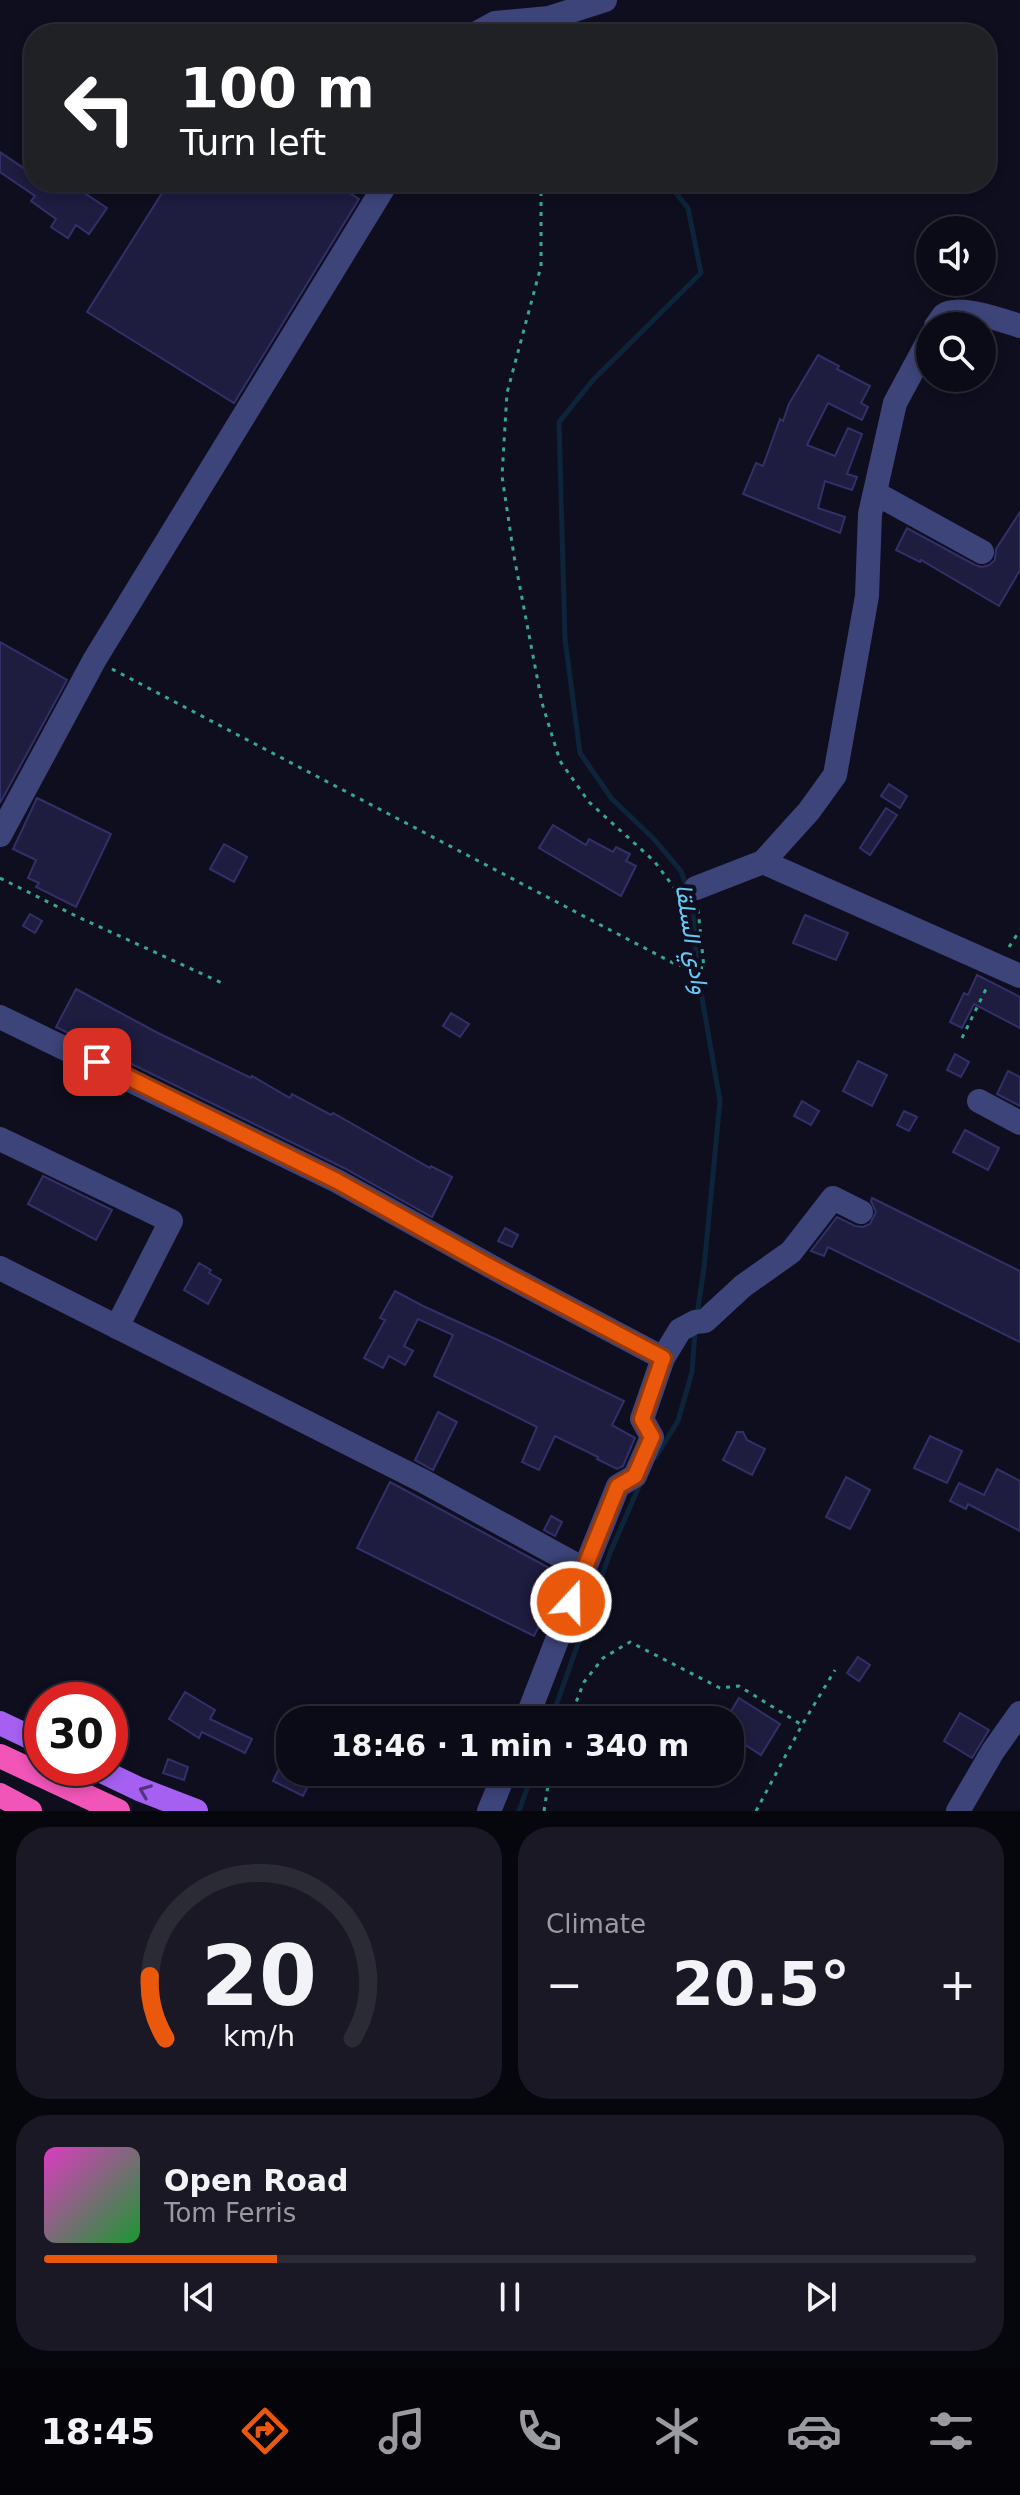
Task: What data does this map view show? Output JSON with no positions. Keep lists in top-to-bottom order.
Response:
{
  "water": ["وادي السلقا"],
  "page": {
    "turn": ["100 m", "Turn left"],
    "limit": "30",
    "trip": "18:46 · 1 min · 340 m",
    "tile": "Climate",
    "heat": ["−", "20.5°", "+"],
    "song": ["Open Road", "Tom Ferris"],
    "tabs": "18:45",
    "gauge": ["20", "km/h"]
  }
}
